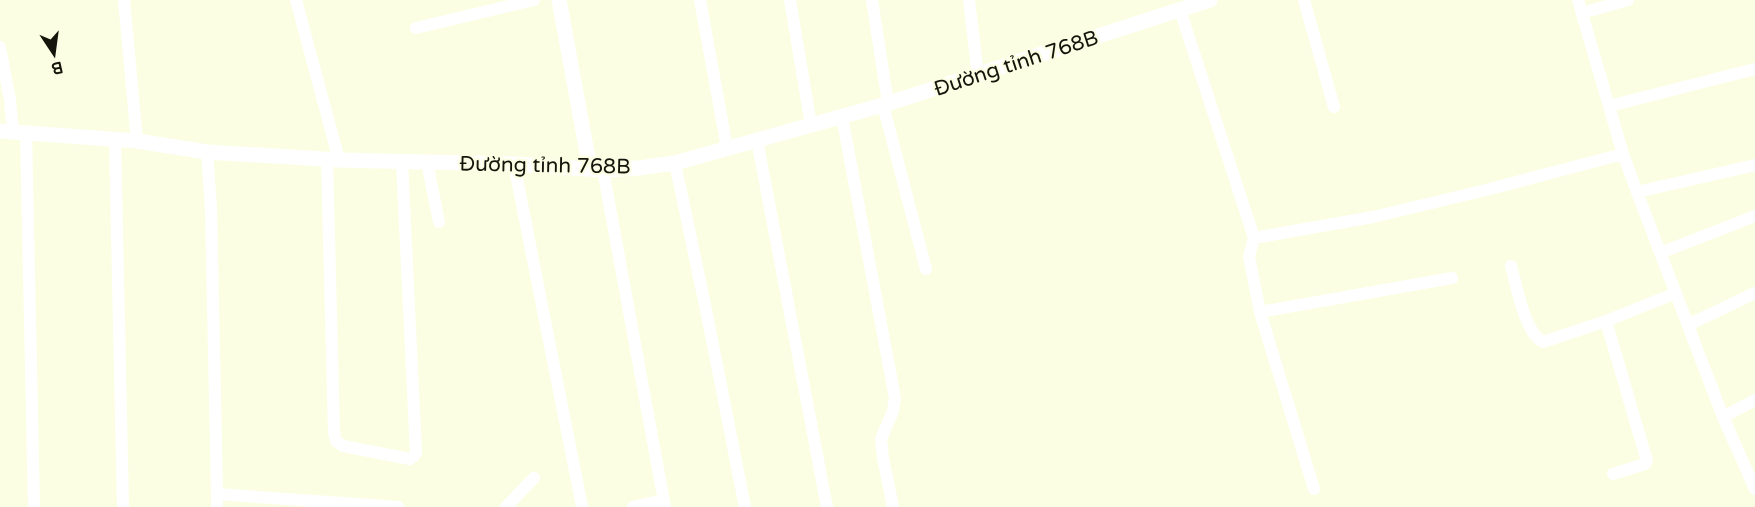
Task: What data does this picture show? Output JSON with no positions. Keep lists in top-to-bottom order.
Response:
{
  "streets": {
    "street": ["Đường tỉnh 768B"]
  },
  "north": "bottom"
}
